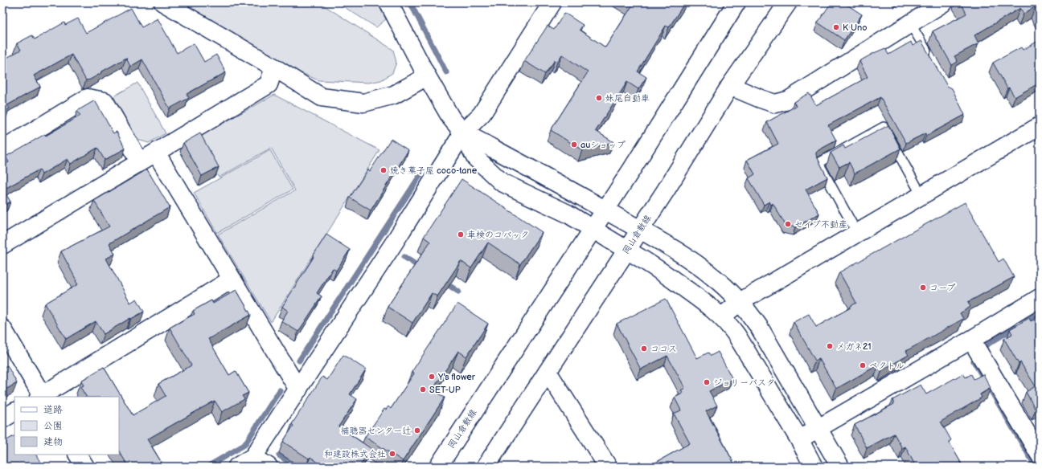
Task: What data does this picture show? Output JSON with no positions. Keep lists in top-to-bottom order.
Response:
{
  "streets": {
    "street": ["岡山倉敷線"]
  },
  "places": [
    "K Uno",
    "妹尾自動車",
    "auショップ",
    "焼き菓子屋 coco-tane",
    "セイブ不動産",
    "車検のコバック",
    "コープ",
    "メガネ21",
    "ココス",
    "ベクトル",
    "Y's flower",
    "ジョリーパスタ",
    "SET-UP",
    "補聴器センター辻",
    "和建設株式会社"
  ],
  "legend": ["道路", "公園", "建物"]
}
